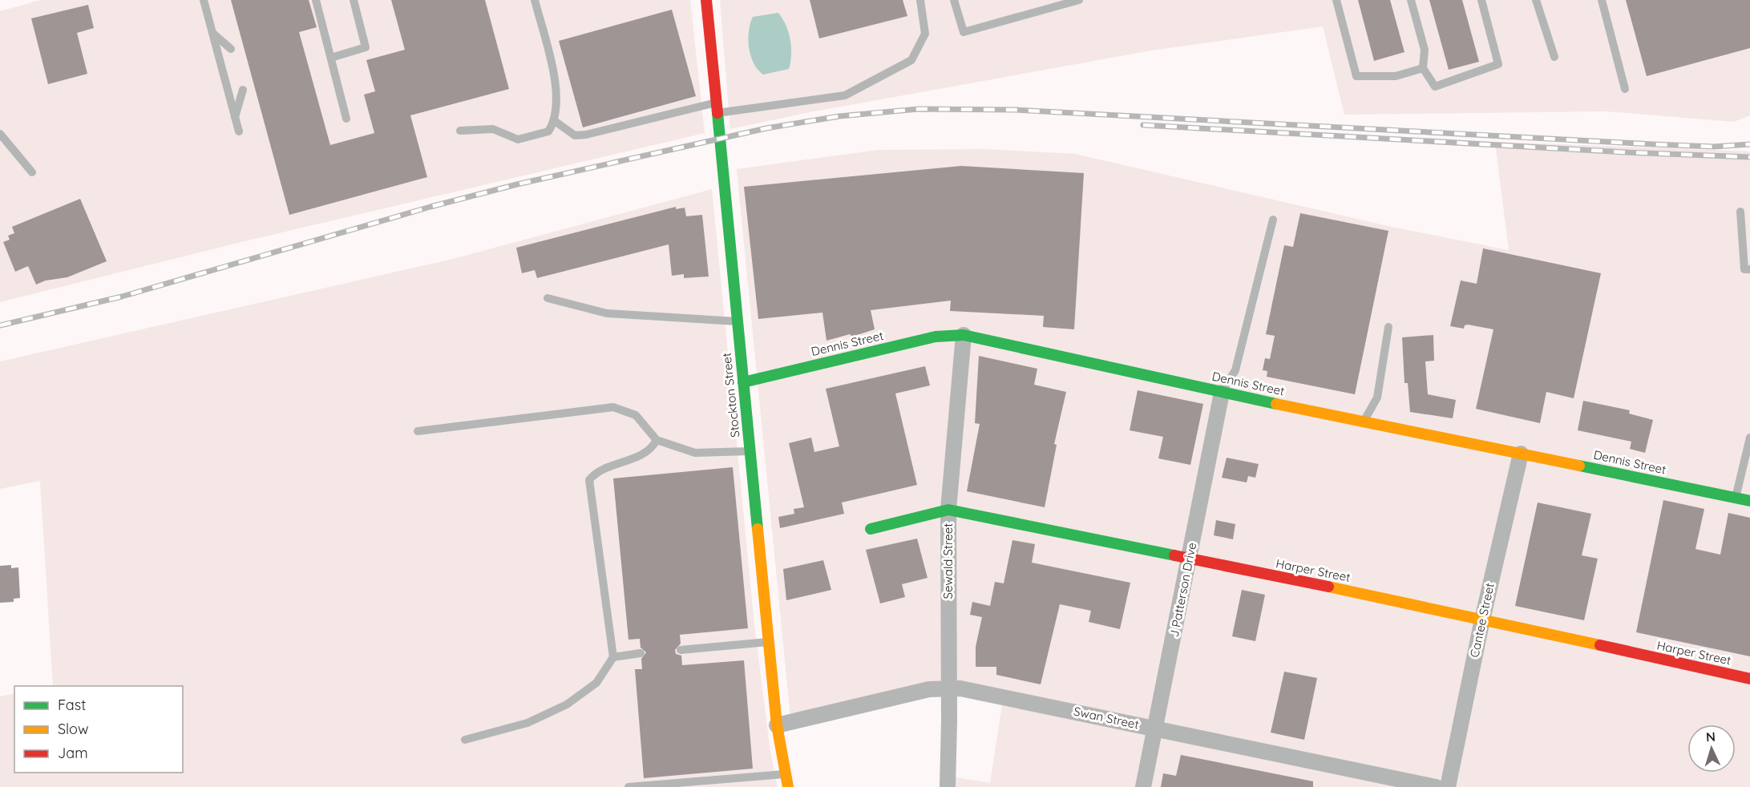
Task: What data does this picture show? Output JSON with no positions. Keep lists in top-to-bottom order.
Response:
{
  "streets": {
    "street": [
      "Dennis Street",
      "Stockton Street",
      "Sewald Street",
      "Harper Street",
      "J Patterson Drive",
      "Cantee Street",
      "Swan Street"
    ]
  },
  "crossings": [
    ["Dennis Street", "Stockton Street"],
    ["Dennis Street", "Sewald Street"],
    ["Dennis Street", "J Patterson Drive"],
    ["Dennis Street", "Cantee Street"],
    ["Stockton Street", "Swan Street"],
    ["Sewald Street", "Harper Street"],
    ["Sewald Street", "Swan Street"],
    ["Harper Street", "J Patterson Drive"],
    ["Harper Street", "Cantee Street"],
    ["J Patterson Drive", "Swan Street"]
  ],
  "legend": ["Fast", "Slow", "Jam"],
  "north": "top"
}
